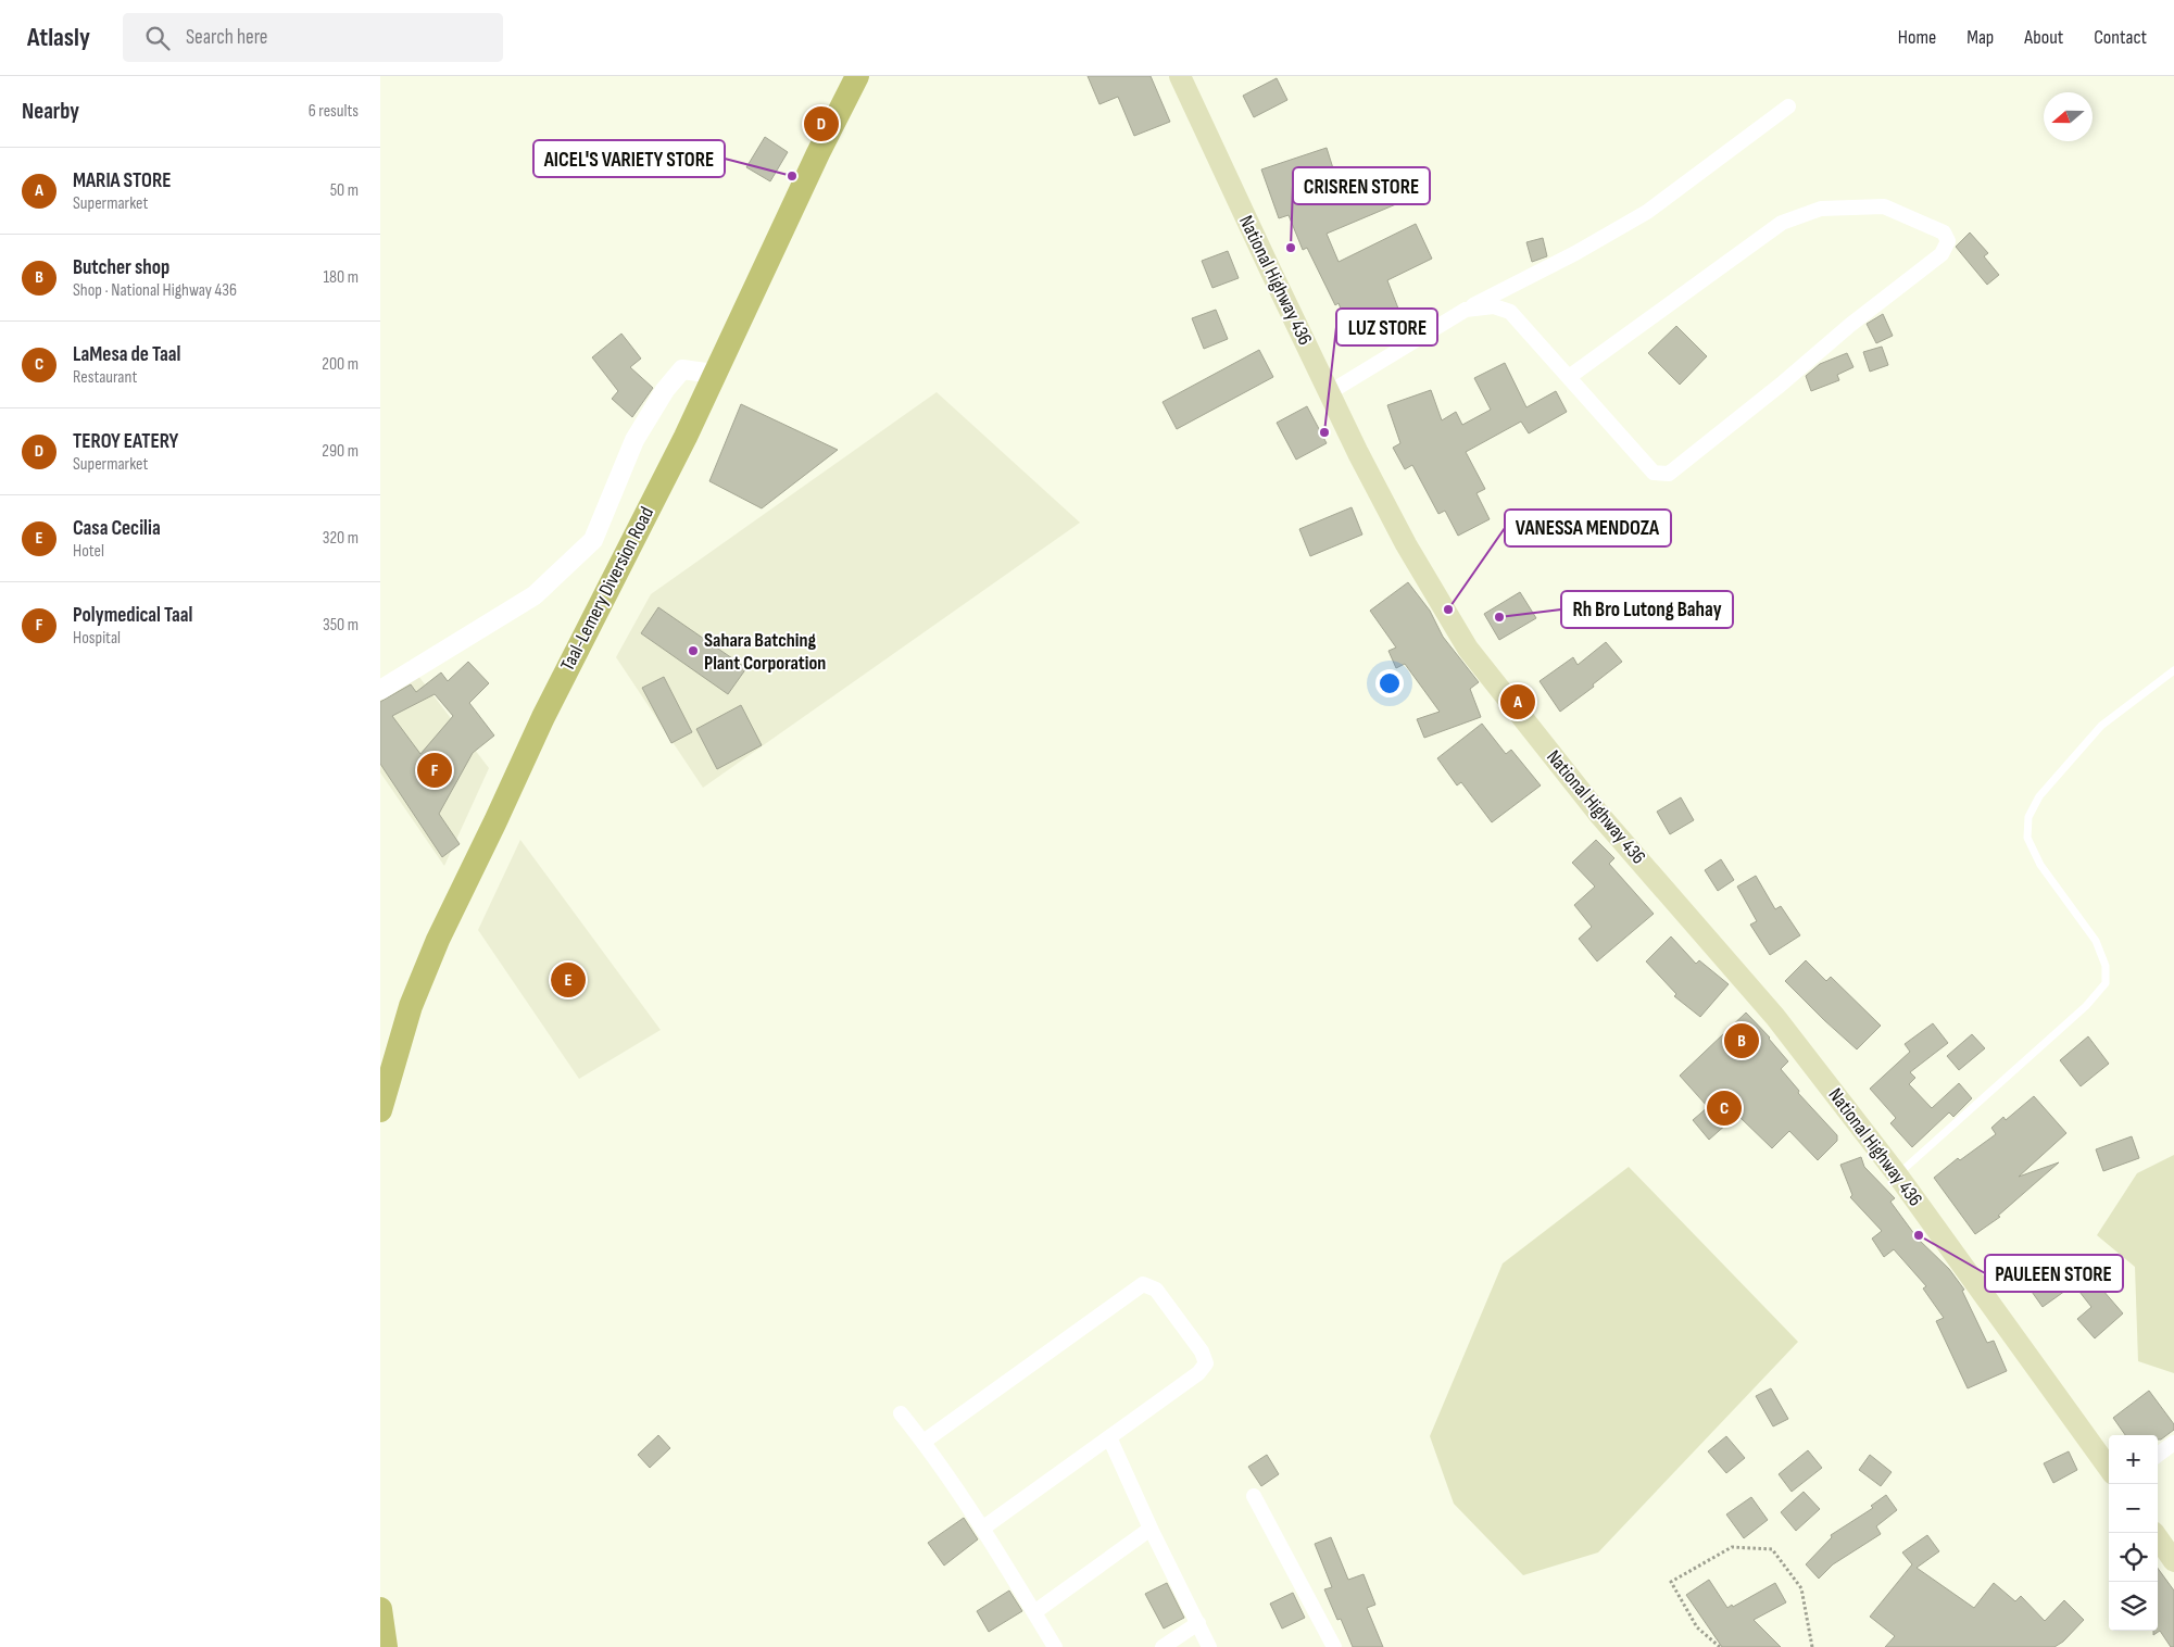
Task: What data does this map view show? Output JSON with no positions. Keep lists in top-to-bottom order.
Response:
{
  "streets": {
    "main road": ["National Highway 436", "Taal-Lemery Diversion Road"]
  },
  "places": [
    "AICEL'S VARIETY STORE",
    "CRISREN STORE",
    "LUZ STORE",
    "VANESSA MENDOZA",
    "Rh Bro Lutong Bahay",
    "Sahara Batching Plant Corporation",
    "PAULEEN STORE"
  ],
  "north": "left",
  "page": {
    "header": "Atlasly",
    "search": "Search here",
    "nav": [
      "Home",
      "Map",
      "About",
      "Contact"
    ],
    "heading": ["Nearby", "6 results"],
    "pins": [
      "D",
      "A",
      "F",
      "E",
      "B",
      "C"
    ],
    "list": [
      {
        "mark": "A",
        "name": "MARIA STORE",
        "note": "Supermarket",
        "value": "50 m"
      },
      {
        "mark": "B",
        "name": "Butcher shop",
        "note": "Shop · National Highway 436",
        "value": "180 m"
      },
      {
        "mark": "C",
        "name": "LaMesa de Taal",
        "note": "Restaurant",
        "value": "200 m"
      },
      {
        "mark": "D",
        "name": "TEROY EATERY",
        "note": "Supermarket",
        "value": "290 m"
      },
      {
        "mark": "E",
        "name": "Casa Cecilia",
        "note": "Hotel",
        "value": "320 m"
      },
      {
        "mark": "F",
        "name": "Polymedical Taal",
        "note": "Hospital",
        "value": "350 m"
      }
    ],
    "map_buttons": ["+", "−"]
  }
}
